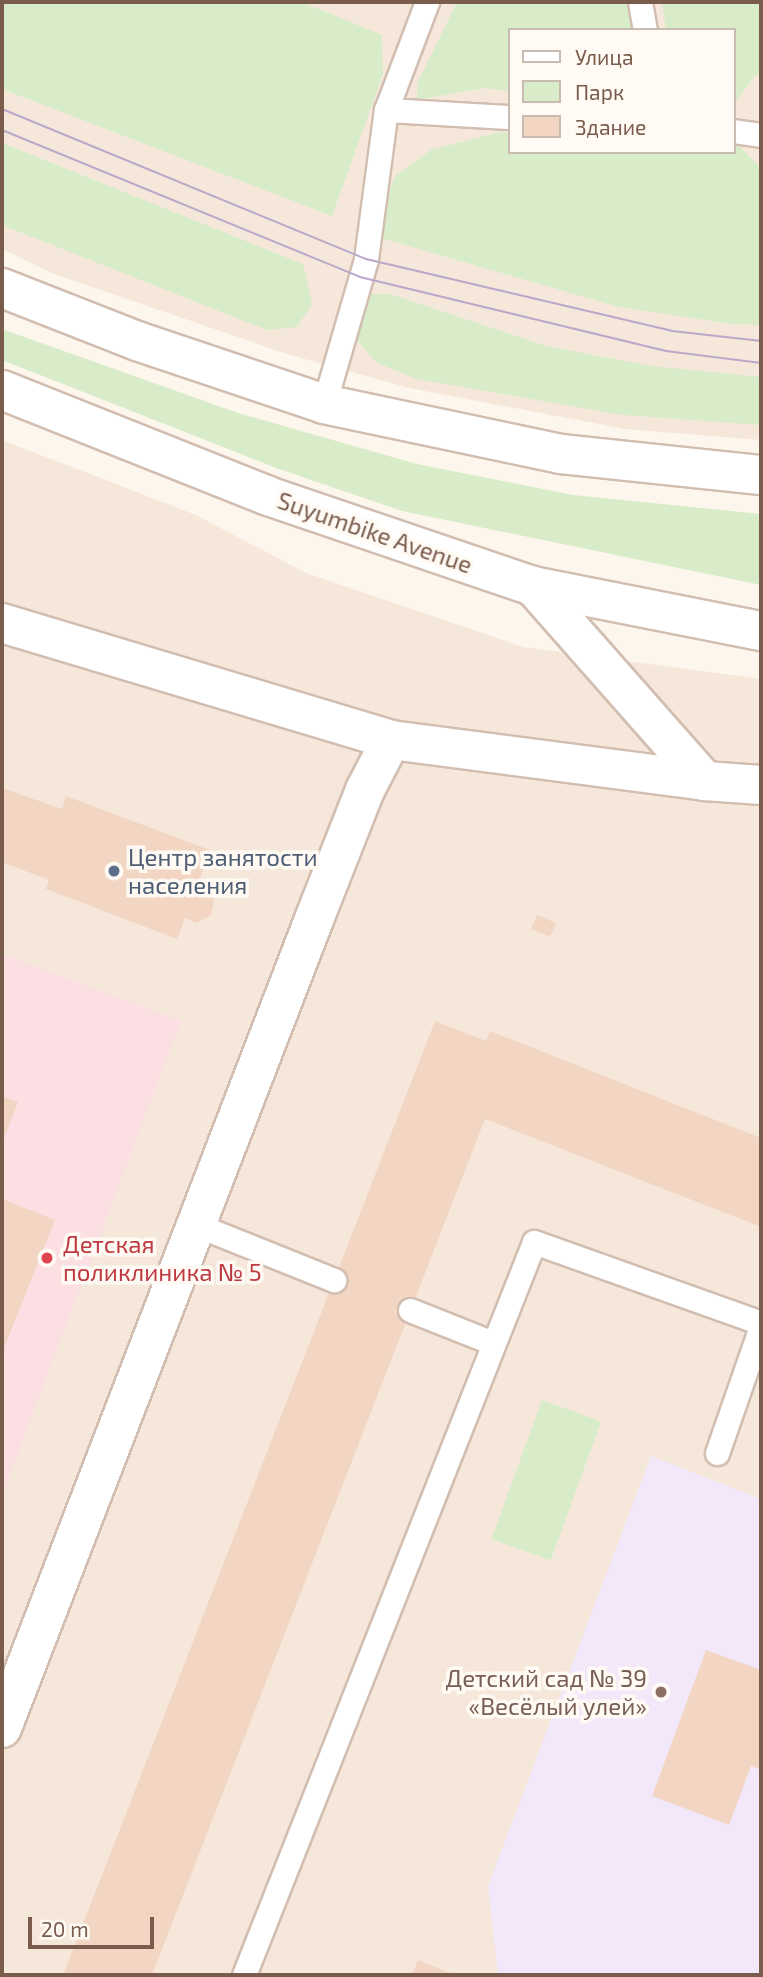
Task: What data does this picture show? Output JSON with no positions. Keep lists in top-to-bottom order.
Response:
{
  "streets": {
    "street": ["Suyumbike Avenue"]
  },
  "places": ["Центр занятости населения", "Детская поликлиника № 5", "Детский сад № 39 «Весёлый улей»"],
  "legend": ["Улица", "Парк", "Здание"],
  "scale_bar": "20 m"
}
